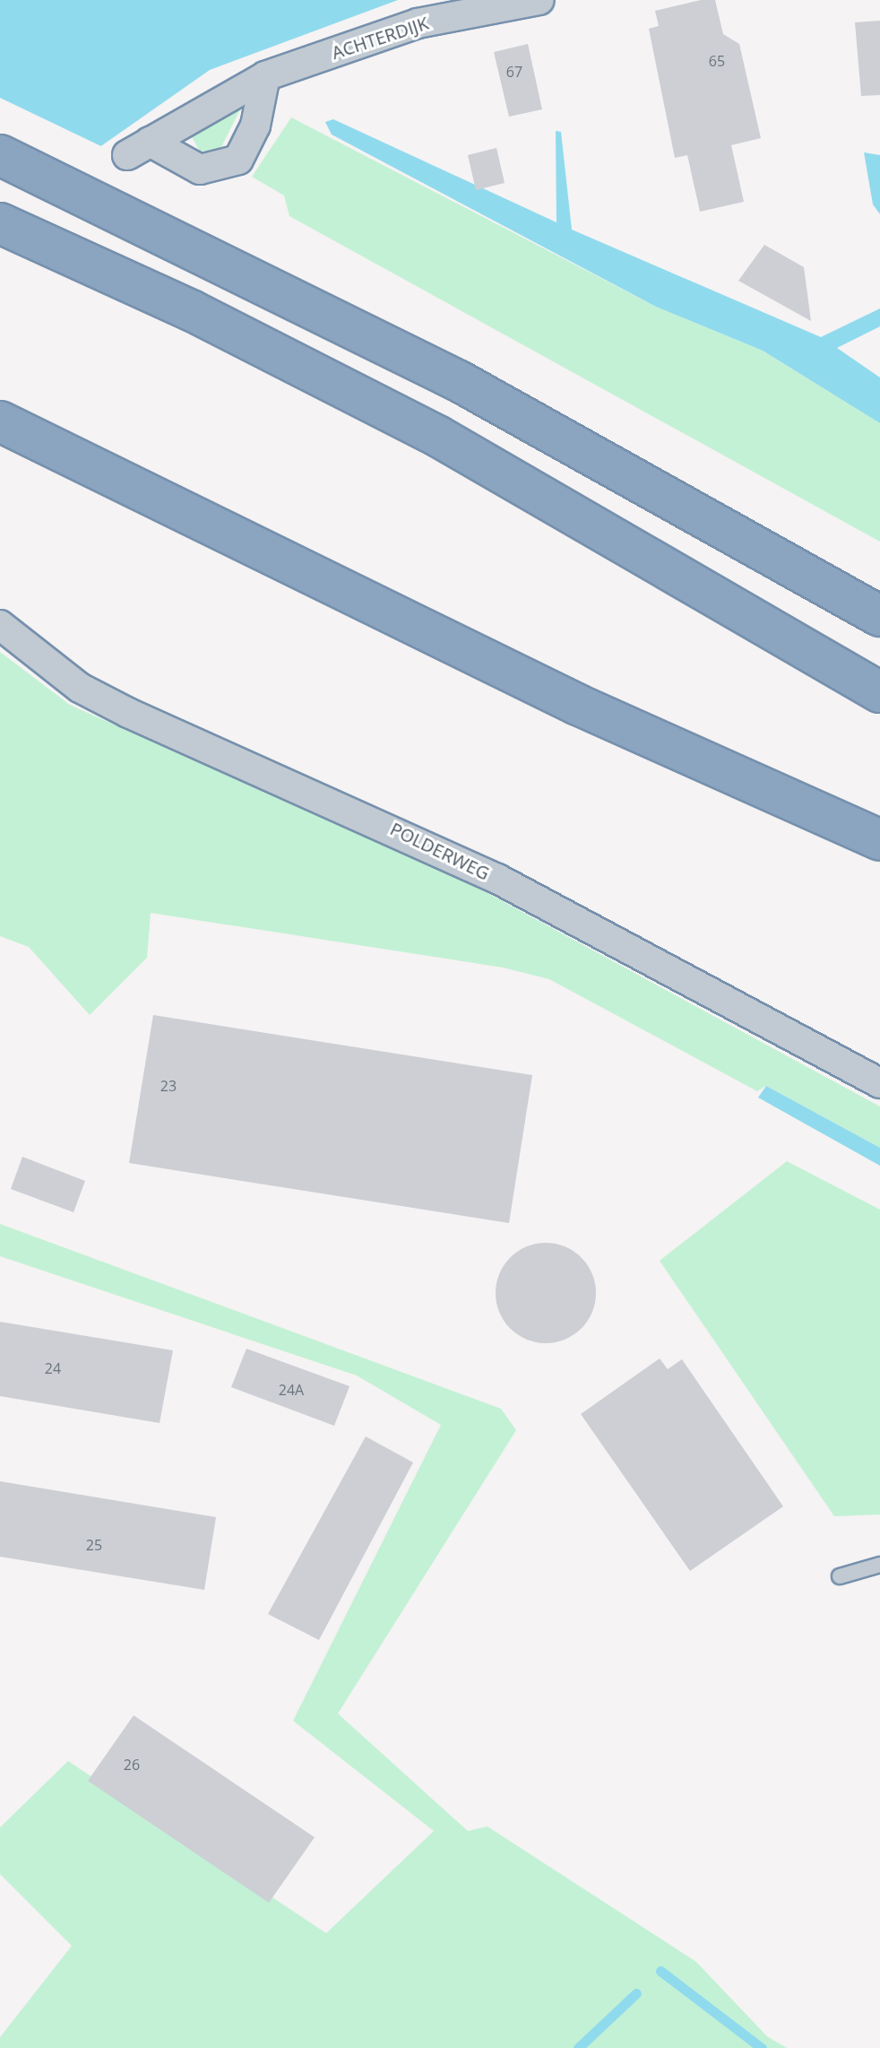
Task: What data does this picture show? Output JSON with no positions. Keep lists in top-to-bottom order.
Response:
{
  "streets": {
    "street": ["ACHTERDIJK", "POLDERWEG"]
  },
  "house_numbers": [
    "65",
    "67",
    "23",
    "24",
    "24A",
    "25",
    "26"
  ]
}
